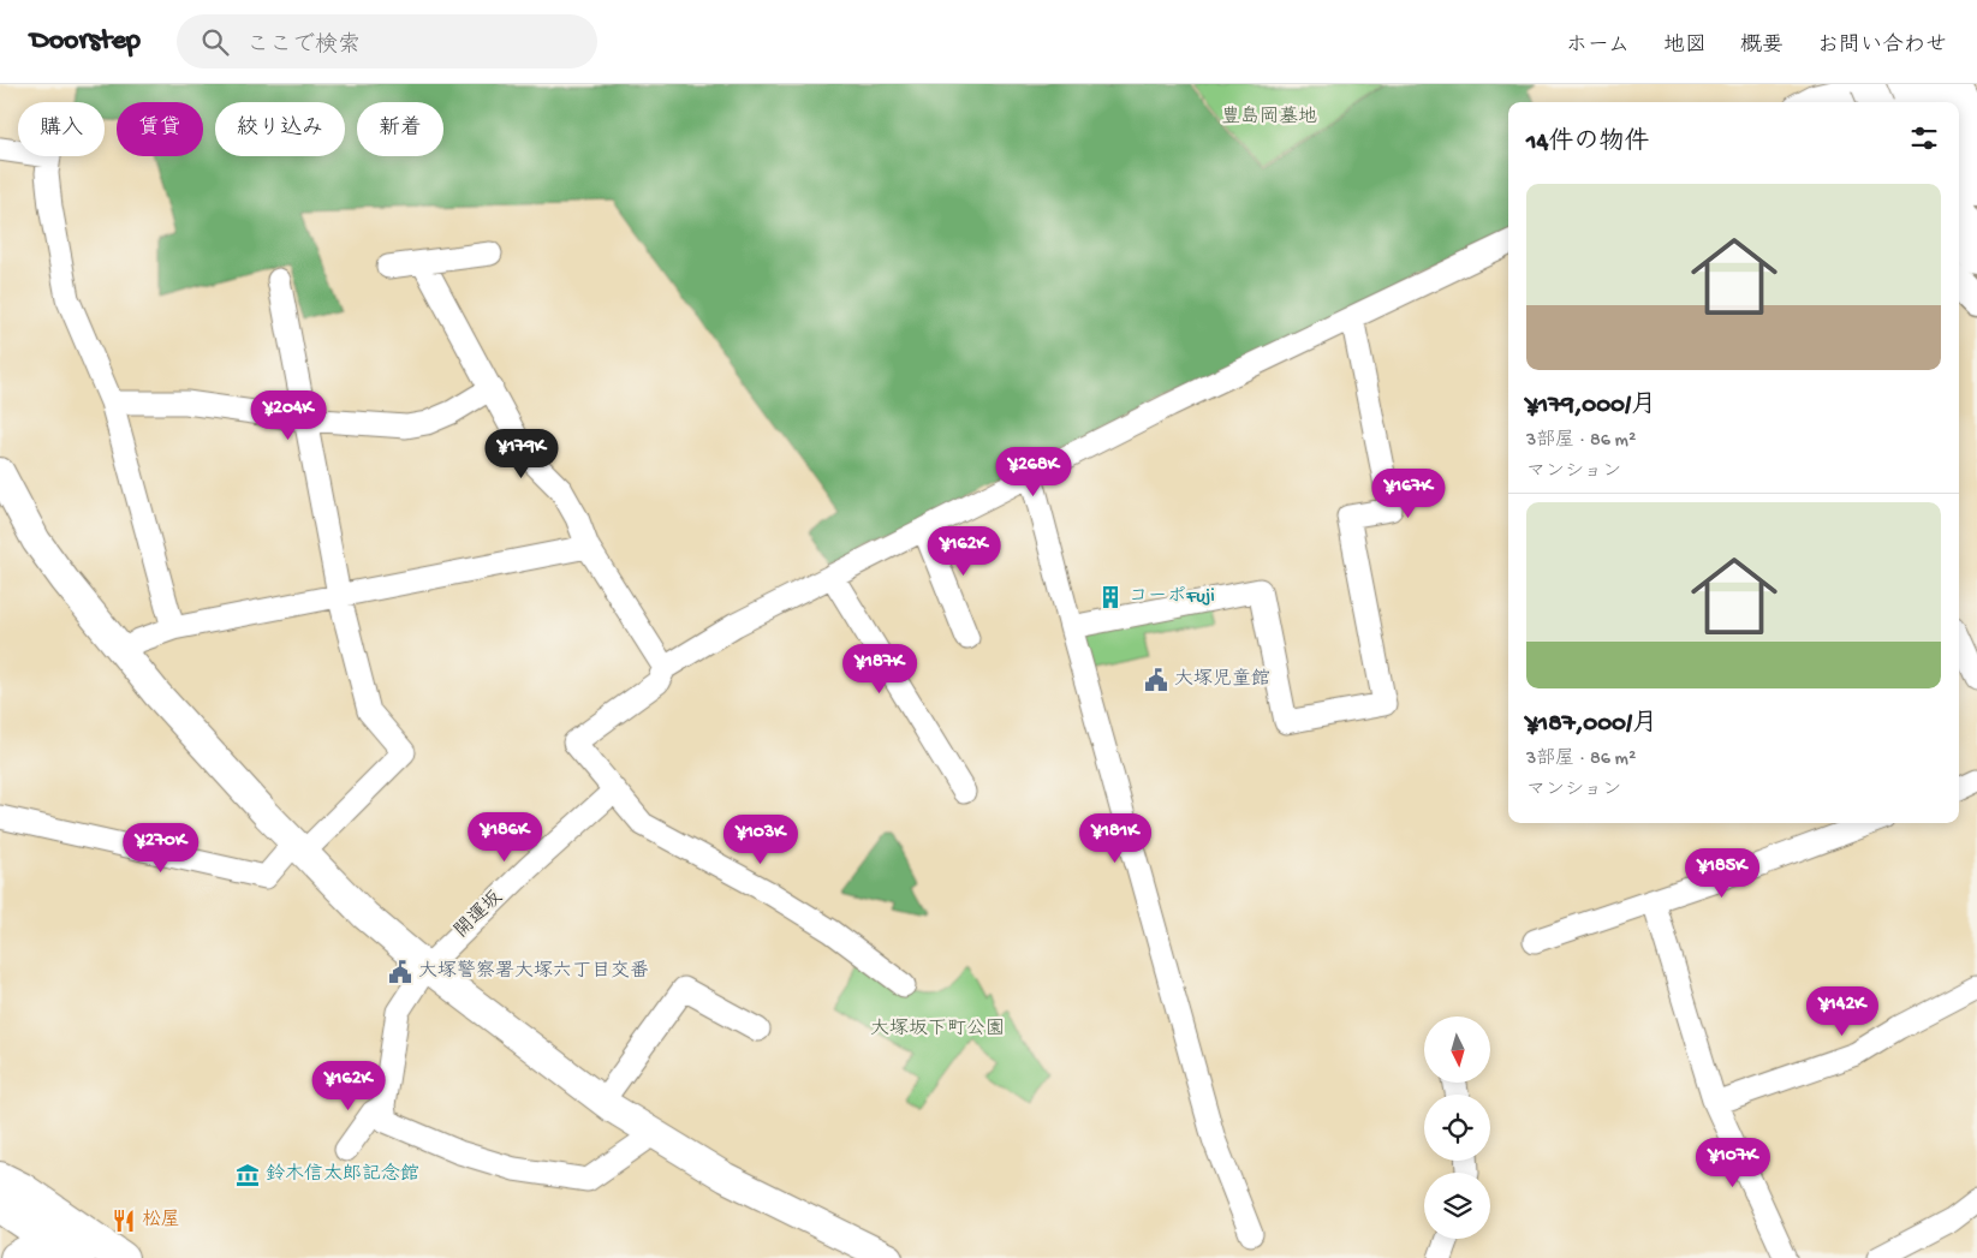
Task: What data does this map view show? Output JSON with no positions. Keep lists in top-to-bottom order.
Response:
{
  "streets": {
    "street": ["開運坂"]
  },
  "parks": ["豊島岡墓地", "大塚坂下町公園"],
  "places": {
    "building": ["コーポFuji"],
    "public building": ["大塚児童館", "大塚警察署大塚六丁目交番"],
    "museum": ["鈴木信太郎記念館"],
    "restaurant": ["松屋"]
  },
  "north": "bottom",
  "page": {
    "header": "Doorstep",
    "search": "ここで検索",
    "nav": [
      "ホーム",
      "地図",
      "概要",
      "お問い合わせ"
    ],
    "chip": [
      "購入",
      "賃貸",
      "絞り込み",
      "新着"
    ],
    "heading": "14件の物件",
    "list": [
      {
        "name": "¥179,000/月",
        "note": "3部屋 · 86 m² · マンション"
      },
      {
        "name": "¥187,000/月",
        "note": "3部屋 · 86 m² · マンション"
      }
    ],
    "price": [
      "¥204K",
      "¥179K",
      "¥268K",
      "¥167K",
      "¥162K",
      "¥187K",
      "¥186K",
      "¥181K",
      "¥103K",
      "¥270K",
      "¥185K",
      "¥142K",
      "¥162K",
      "¥107K"
    ]
  }
}
